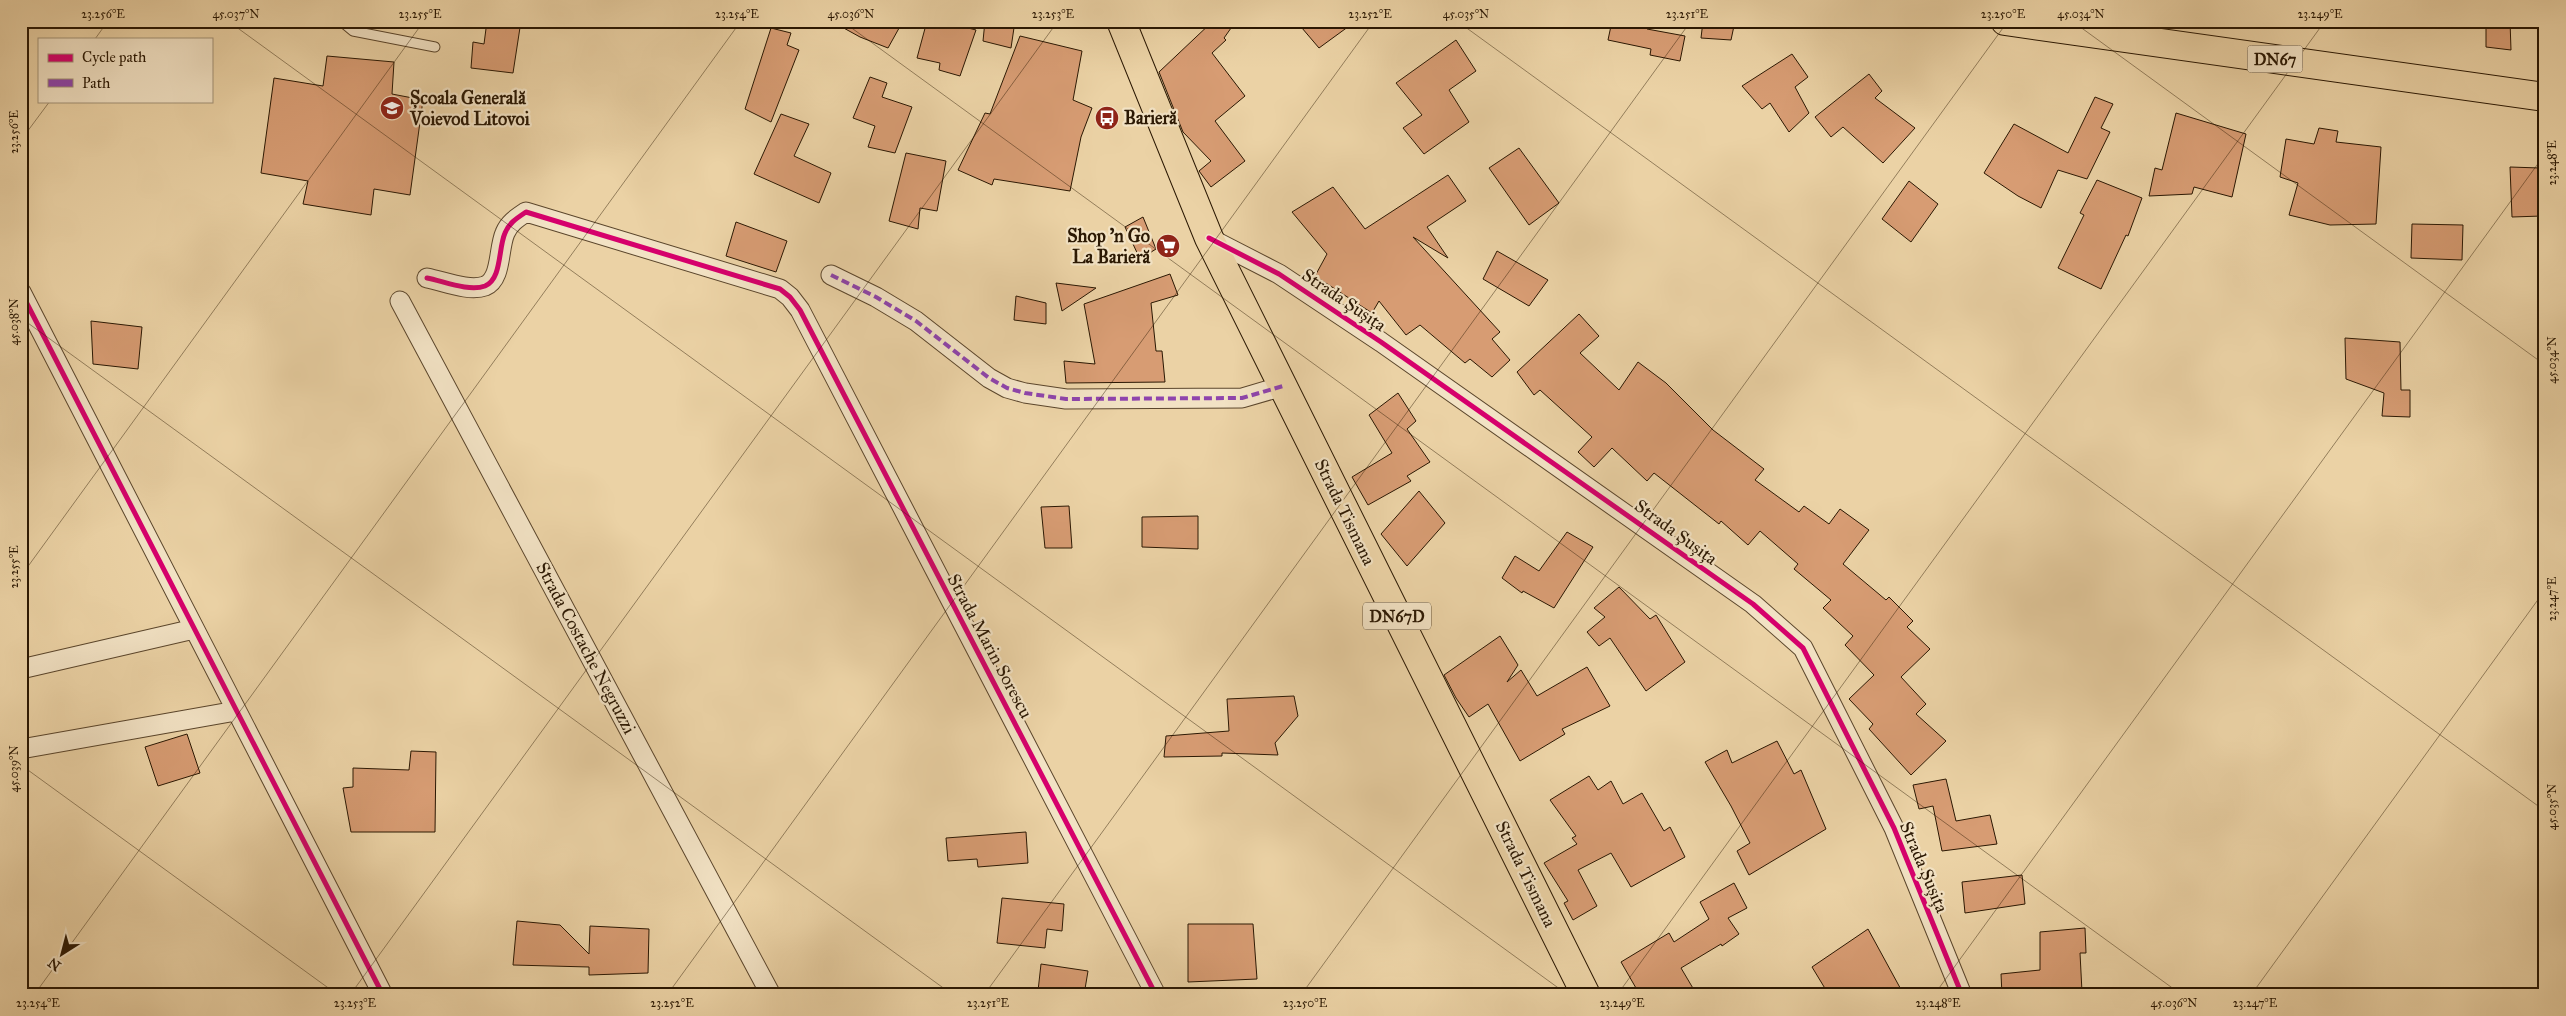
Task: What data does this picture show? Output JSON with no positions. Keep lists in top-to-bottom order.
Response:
{
  "streets": {
    "main road": ["DN67", "Strada Tismana", "DN67D"],
    "street": ["Strada Șușița", "Strada Marin Sorescu", "Strada Costache Negruzzi"]
  },
  "crossings": [
    ["Strada Șușița", "Strada Tismana"]
  ],
  "places": {
    "school or university": ["Școala Generală Voievod Litovoi"],
    "bus stop": ["Barieră"],
    "supermarket": ["Shop 'n Go La Barieră"]
  },
  "legend": ["Cycle path", "Path"],
  "north": "bottom left",
  "coordinates": [
    "23.256°E",
    "45.037°N",
    "23.255°E",
    "23.254°E",
    "45.036°N",
    "23.253°E",
    "23.252°E",
    "45.035°N",
    "23.251°E",
    "23.250°E",
    "45.034°N",
    "23.249°E",
    "23.248°E",
    "45.038°N",
    "23.247°E",
    "45.039°N"
  ]
}
